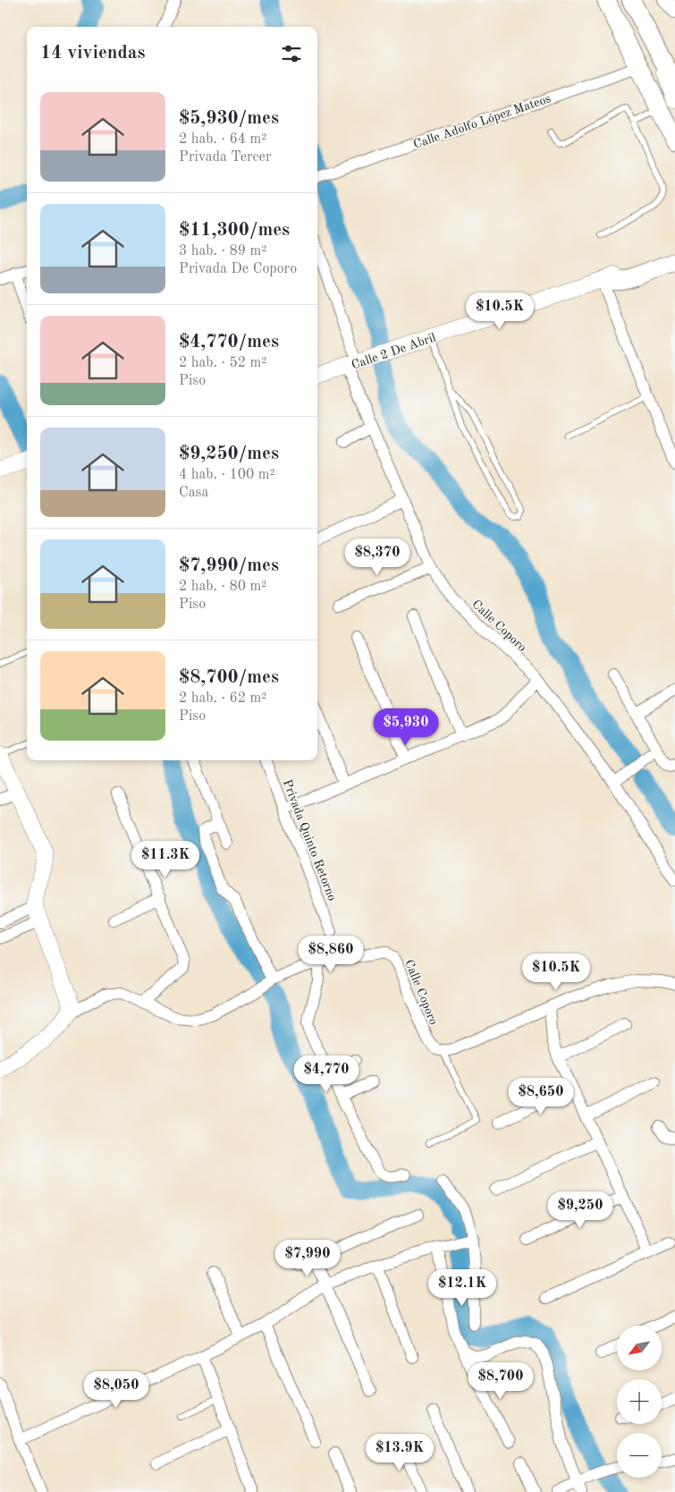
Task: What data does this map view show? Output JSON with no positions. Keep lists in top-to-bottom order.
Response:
{
  "streets": {
    "main road": ["Calle 2 De Abril"],
    "street": ["Calle Adolfo López Mateos", "Calle Coporo", "Privada Quinto Retorno"]
  },
  "crossings": [
    ["Calle 2 De Abril", "Calle Coporo"]
  ],
  "north": "bottom left",
  "page": {
    "heading": "14 viviendas",
    "list": [
      {
        "name": "$5,930/mes",
        "note": "2 hab. · 64 m² · Privada Tercer"
      },
      {
        "name": "$11,300/mes",
        "note": "3 hab. · 89 m² · Privada De Coporo"
      },
      {
        "name": "$4,770/mes",
        "note": "2 hab. · 52 m² · Piso"
      },
      {
        "name": "$9,250/mes",
        "note": "4 hab. · 100 m² · Casa"
      },
      {
        "name": "$7,990/mes",
        "note": "2 hab. · 80 m² · Piso"
      },
      {
        "name": "$8,700/mes",
        "note": "2 hab. · 62 m² · Piso"
      }
    ],
    "price": [
      "$10.5K",
      "$8,370",
      "$5,930",
      "$11.3K",
      "$8,860",
      "$10.5K",
      "$4,770",
      "$8,650",
      "$9,250",
      "$7,990",
      "$12.1K",
      "$8,700",
      "$8,050",
      "$13.9K"
    ],
    "map_buttons": ["+", "−"]
  }
}
